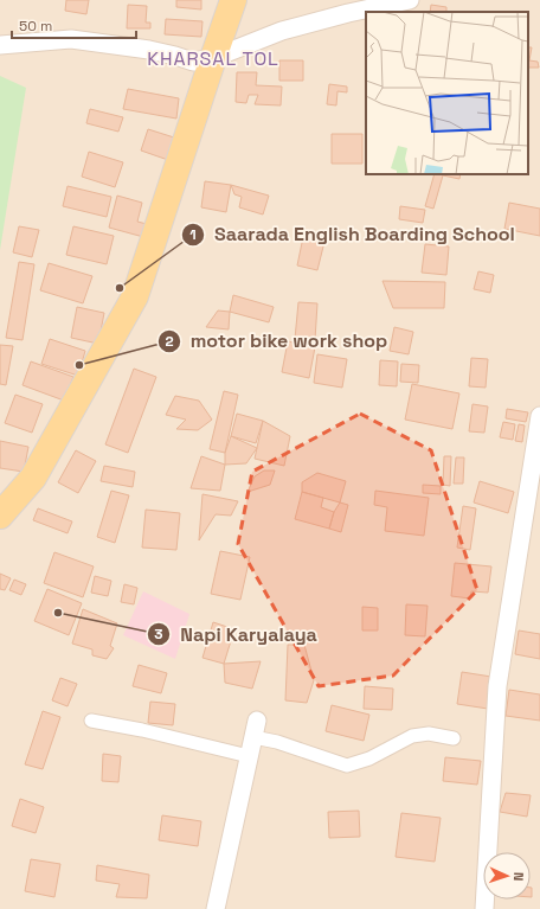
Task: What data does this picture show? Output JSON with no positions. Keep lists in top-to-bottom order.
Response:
{
  "districts": ["KHARSAL TOL"],
  "places": ["Saarada English Boarding School", "motor bike work shop", "Napi Karyalaya"],
  "scale_bar": "50 m",
  "north": "right"
}
